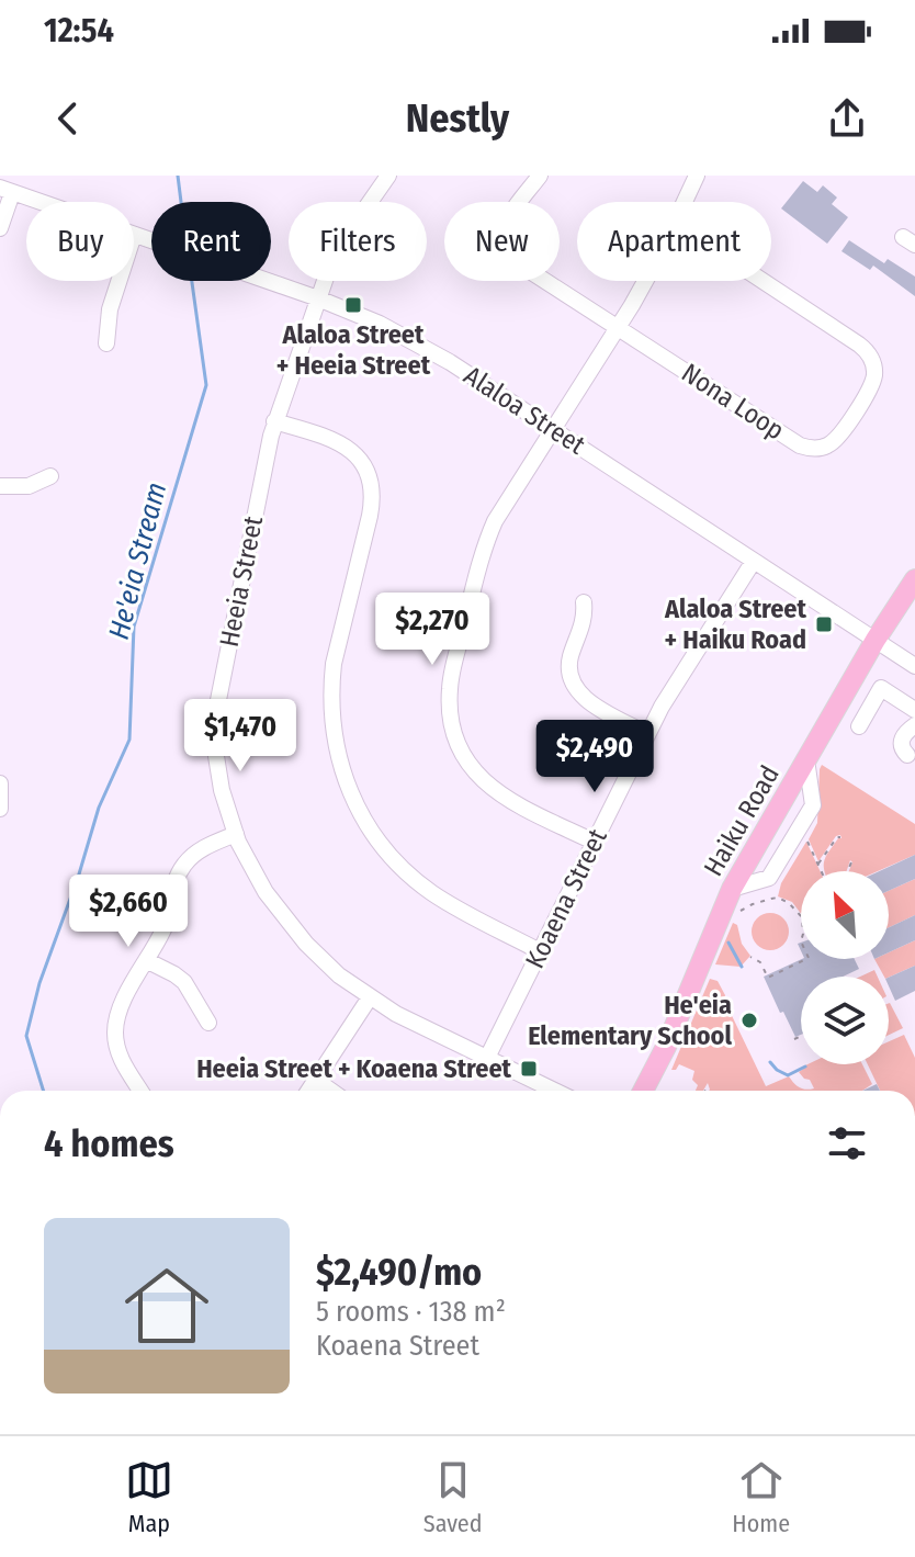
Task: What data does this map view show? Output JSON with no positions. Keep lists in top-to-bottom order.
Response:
{
  "streets": {
    "main road": ["Haiku Road"],
    "street": [
      "Nona Loop",
      "Alaloa Street",
      "Heeia Street",
      "Koaena Street"
    ]
  },
  "crossings": [
    ["Alaloa Street", "Heeia Street"],
    ["Alaloa Street", "Haiku Road"],
    ["Alaloa Street", "Koaena Street"],
    ["Heeia Street", "Koaena Street"]
  ],
  "water": ["He'eia Stream"],
  "places": {
    "transit": ["Alaloa Street + Heeia Street", "Alaloa Street + Haiku Road", "Heeia Street + Koaena Street"],
    "other": ["He'eia Elementary School"]
  },
  "north": "top left",
  "page": {
    "status": "12:54",
    "header": "Nestly",
    "chip": [
      "Buy",
      "Rent",
      "Filters",
      "New",
      "Apartment"
    ],
    "price": [
      "$2,270",
      "$1,470",
      "$2,490",
      "$2,660"
    ],
    "heading": "4 homes",
    "list": [
      {
        "name": "$2,490/mo",
        "note": "5 rooms · 138 m² · Koaena Street"
      }
    ],
    "tabs": ["Map", "Saved", "Home"]
  }
}
